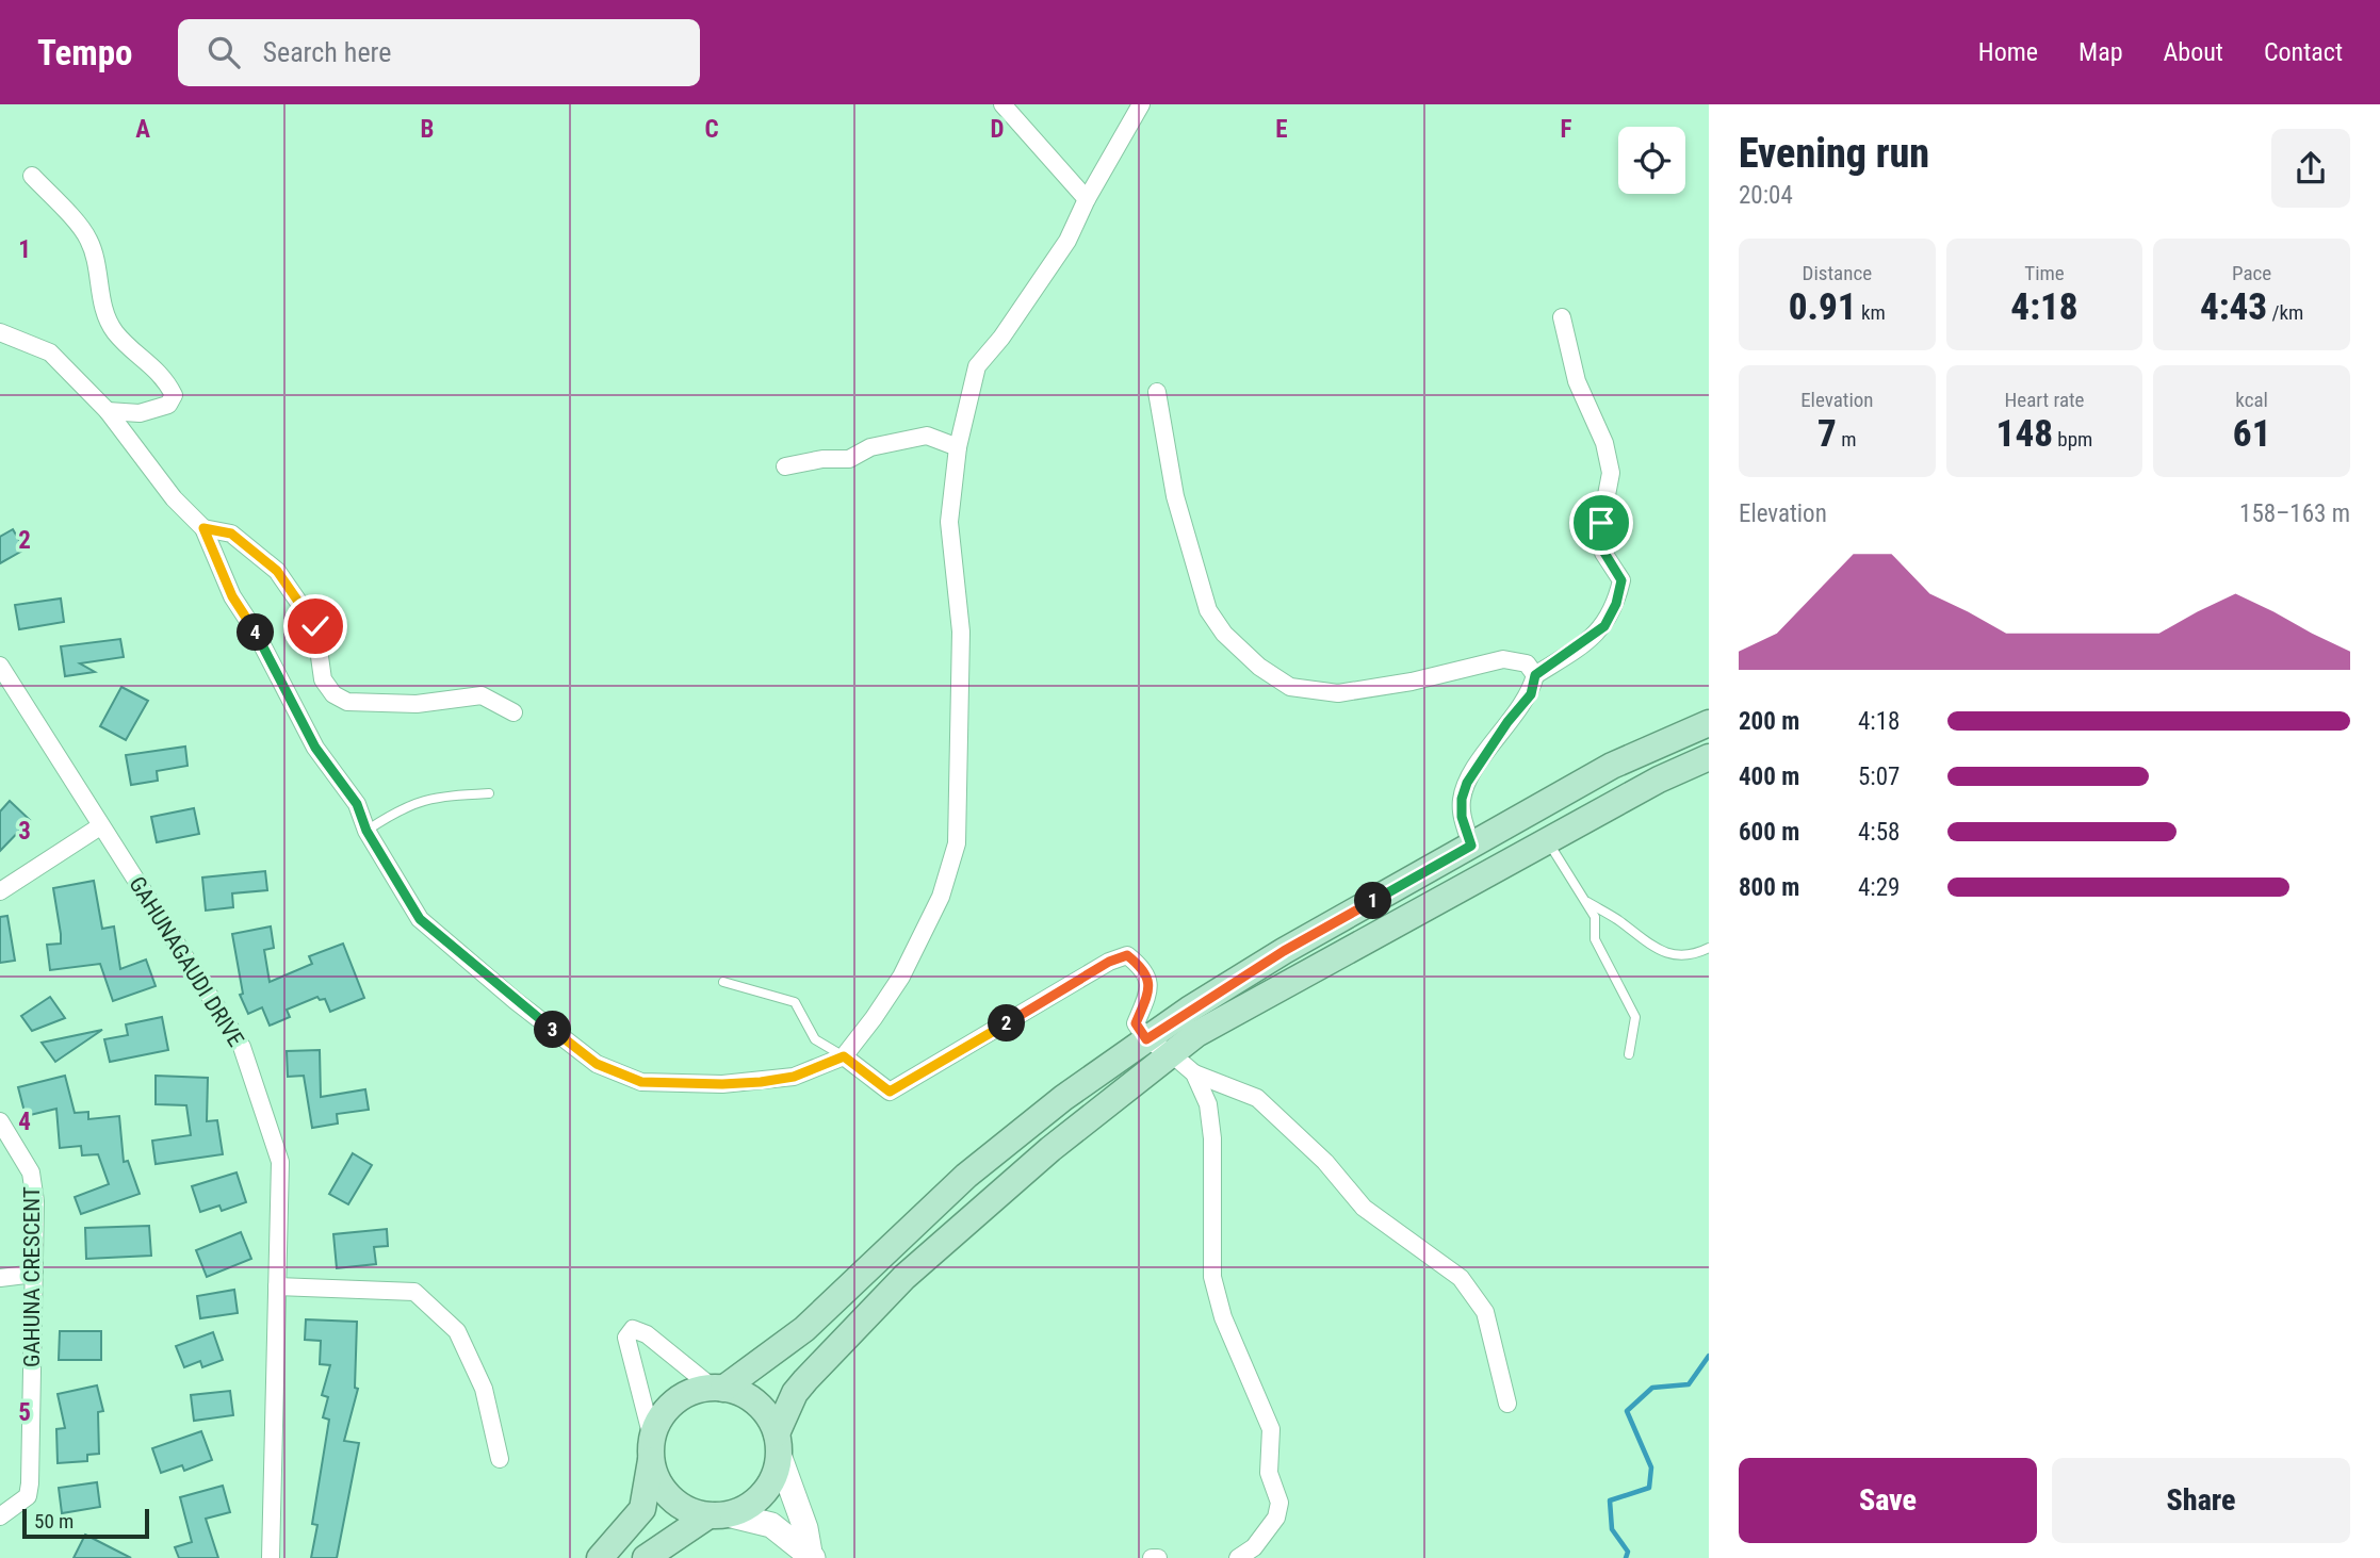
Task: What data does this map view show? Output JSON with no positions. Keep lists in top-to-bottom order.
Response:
{
  "streets": {
    "street": ["GAHUNAGAUDI DRIVE", "GAHUNA CRESCENT"]
  },
  "scale_bar": "50 m",
  "page": {
    "header": "Tempo",
    "search": "Search here",
    "nav": [
      "Home",
      "Map",
      "About",
      "Contact"
    ],
    "heading": ["Evening run", "20:04"],
    "stats": [
      ["Distance", "0.91 km"],
      ["Time", "4:18"],
      ["Pace", "4:43 /km"],
      ["Elevation", "7 m"],
      ["Heart rate", "148 bpm"],
      ["kcal", "61"]
    ],
    "chart": ["Elevation", "158–163 m"],
    "pins": [
      "4",
      "1",
      "2",
      "3"
    ],
    "list": [
      {
        "name": "200 m",
        "note": "4:18"
      },
      {
        "name": "400 m",
        "note": "5:07"
      },
      {
        "name": "600 m",
        "note": "4:58"
      },
      {
        "name": "800 m",
        "note": "4:29"
      }
    ],
    "buttons": ["Save", "Share"],
    "scale": "50 m"
  },
  "grid": {
    "columns": [
      "A",
      "B",
      "C",
      "D",
      "E",
      "F"
    ],
    "rows": [
      "1",
      "2",
      "3",
      "4",
      "5"
    ]
  }
}
